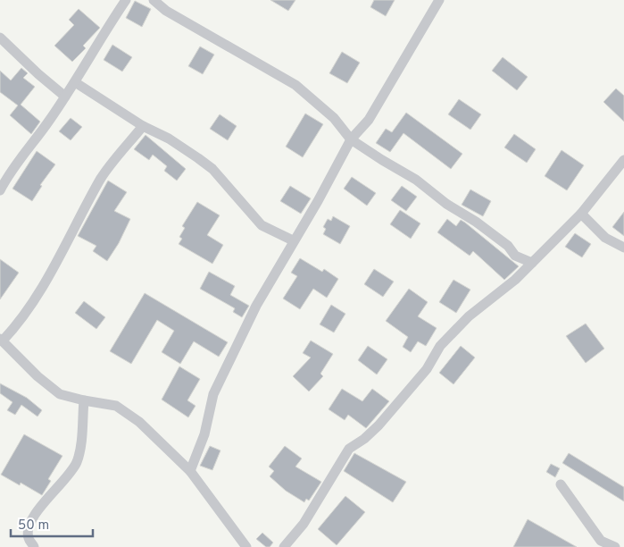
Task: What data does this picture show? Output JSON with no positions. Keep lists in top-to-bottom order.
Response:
{
  "scale_bar": "50 m"
}
